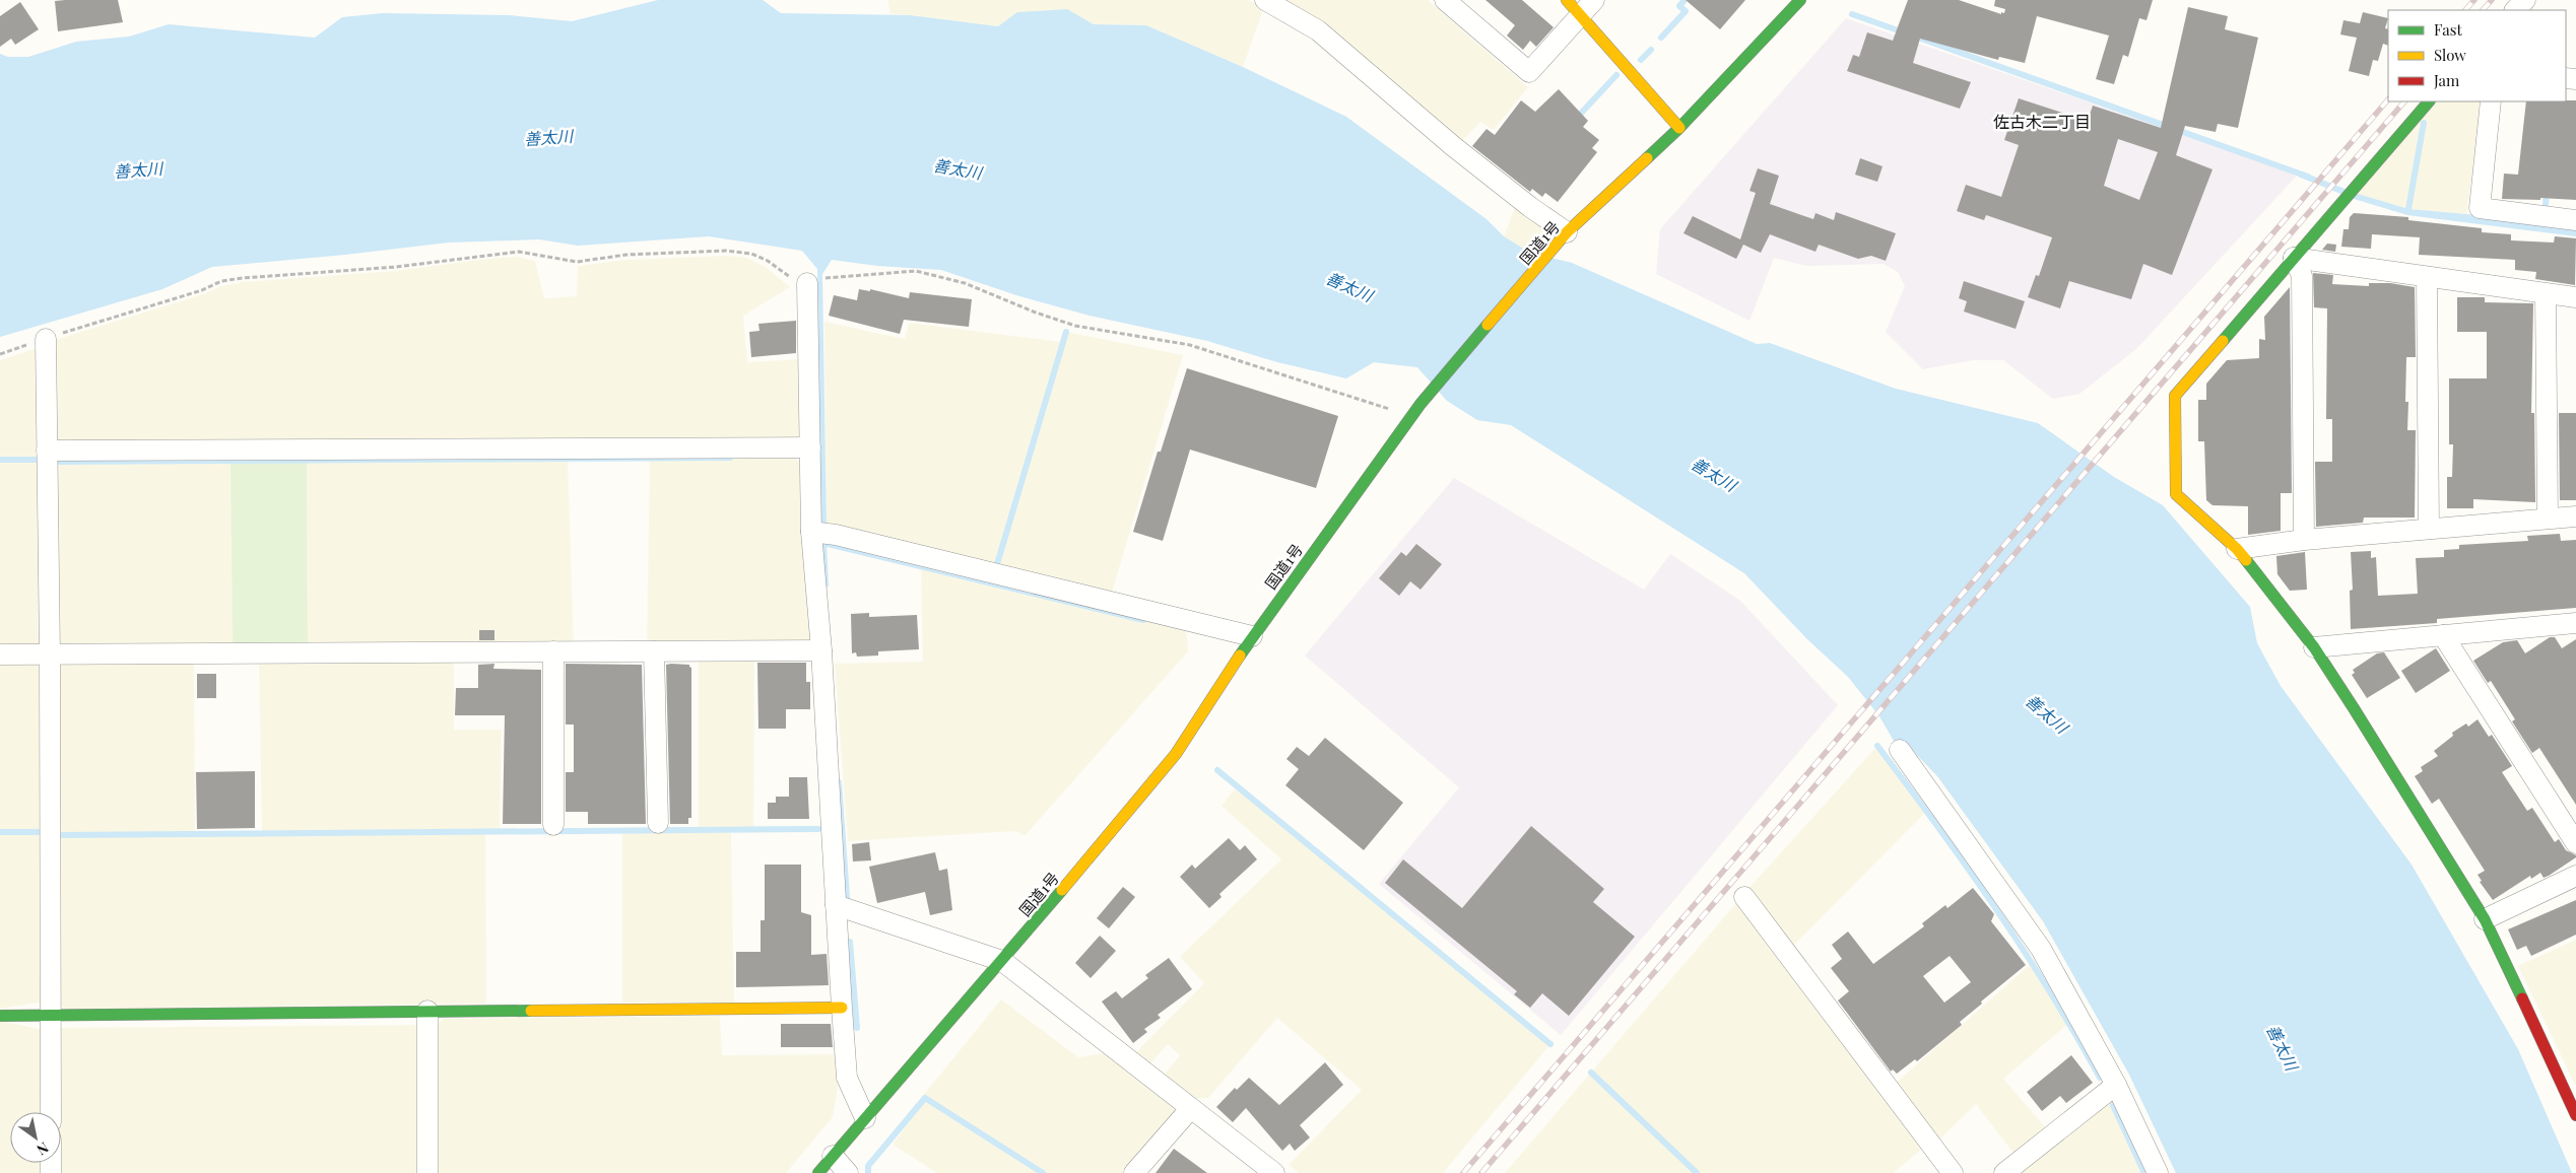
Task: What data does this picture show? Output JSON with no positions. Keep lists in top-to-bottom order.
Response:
{
  "streets": {
    "main road": ["国道1号"]
  },
  "districts": ["佐古木二丁目"],
  "water": ["善太川"],
  "legend": ["Fast", "Slow", "Jam"],
  "north": "bottom right"
}
